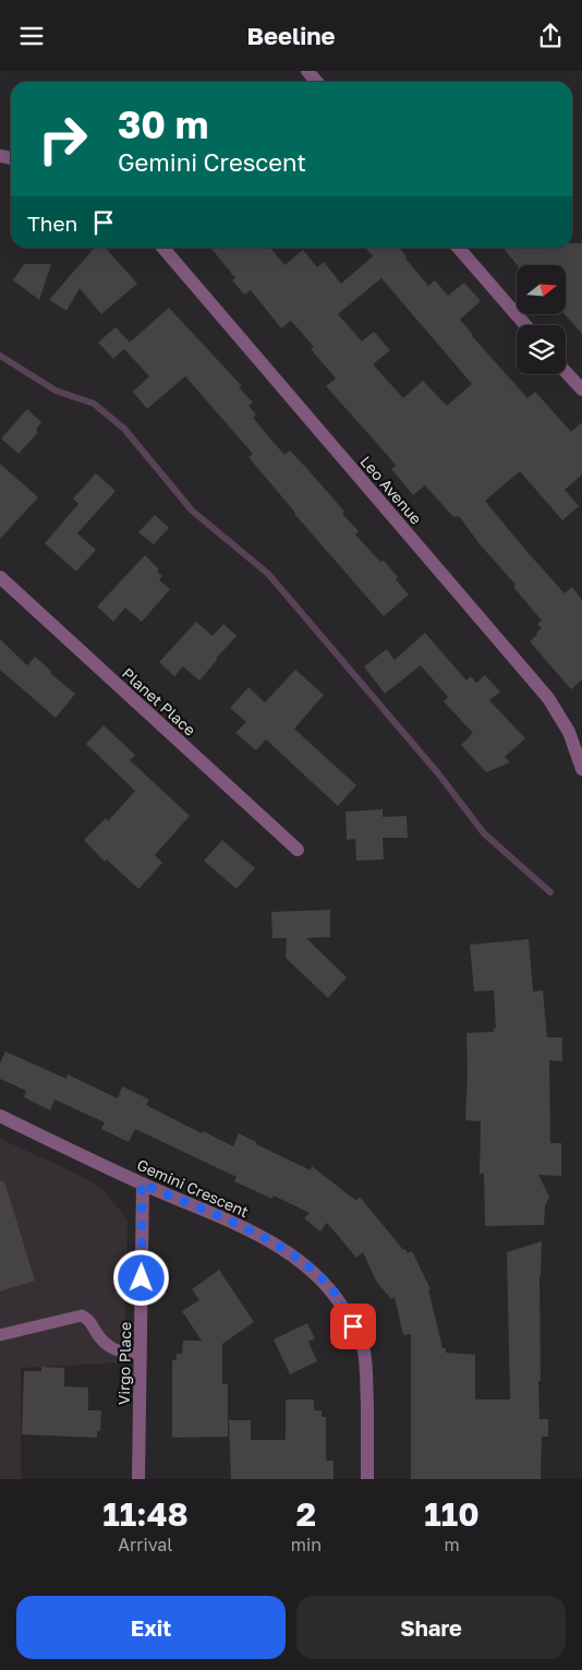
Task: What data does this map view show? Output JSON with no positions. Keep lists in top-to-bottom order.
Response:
{
  "streets": {
    "street": [
      "Leo Avenue",
      "Planet Place",
      "Gemini Crescent",
      "Virgo Place"
    ]
  },
  "crossings": [
    ["Gemini Crescent", "Virgo Place"]
  ],
  "north": "right",
  "page": {
    "header": "Beeline",
    "turn": ["30 m", "Gemini Crescent"],
    "then": "Then",
    "eta": [
      "11:48",
      "Arrival",
      "2",
      "min",
      "110",
      "m"
    ],
    "buttons": ["Exit", "Share"]
  }
}
